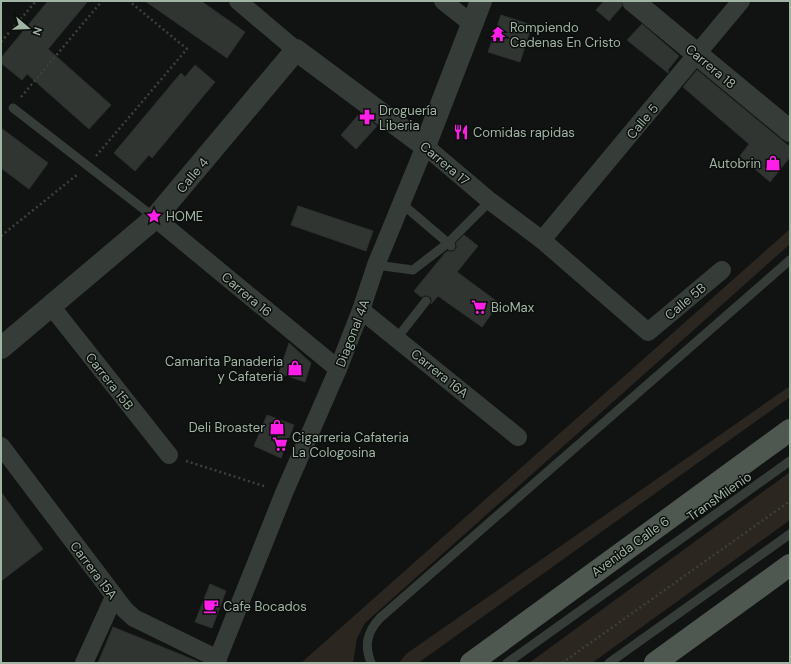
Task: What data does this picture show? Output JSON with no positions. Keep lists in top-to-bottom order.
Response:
{
  "streets": {
    "main road": ["Avenida Calle 6"],
    "street": [
      "Carrera 18",
      "Calle 5",
      "Carrera 17",
      "Calle 4",
      "Carrera 16",
      "Calle 5B",
      "Diagonal 4A",
      "Carrera 16A",
      "Carrera 15B",
      "Carrera 15A"
    ],
    "lane": ["TransMilenio"]
  },
  "crossings": [
    ["Carrera 18", "Calle 5"],
    ["Calle 5", "Carrera 17"],
    ["Carrera 17", "Calle 4"],
    ["Carrera 17", "Calle 5B"],
    ["Carrera 17", "Diagonal 4A"],
    ["Calle 4", "Carrera 16"],
    ["Calle 4", "Carrera 15B"],
    ["Carrera 16", "Diagonal 4A"],
    ["Diagonal 4A", "Carrera 16A"],
    ["Diagonal 4A", "Carrera 15A"]
  ],
  "places": {
    "temple": ["Rompiendo Cadenas En Cristo"],
    "pharmacy": ["Droguería Liberia"],
    "restaurant": ["Comidas rapidas"],
    "shop": ["Autobrin", "Camarita Panaderia y Cafateria", "Deli Broaster"],
    "place": ["HOME"],
    "supermarket": ["BioMax", "Cigarreria Cafateria La Cologosina"],
    "cafe": ["Cafe Bocados"]
  },
  "north": "right"
}
